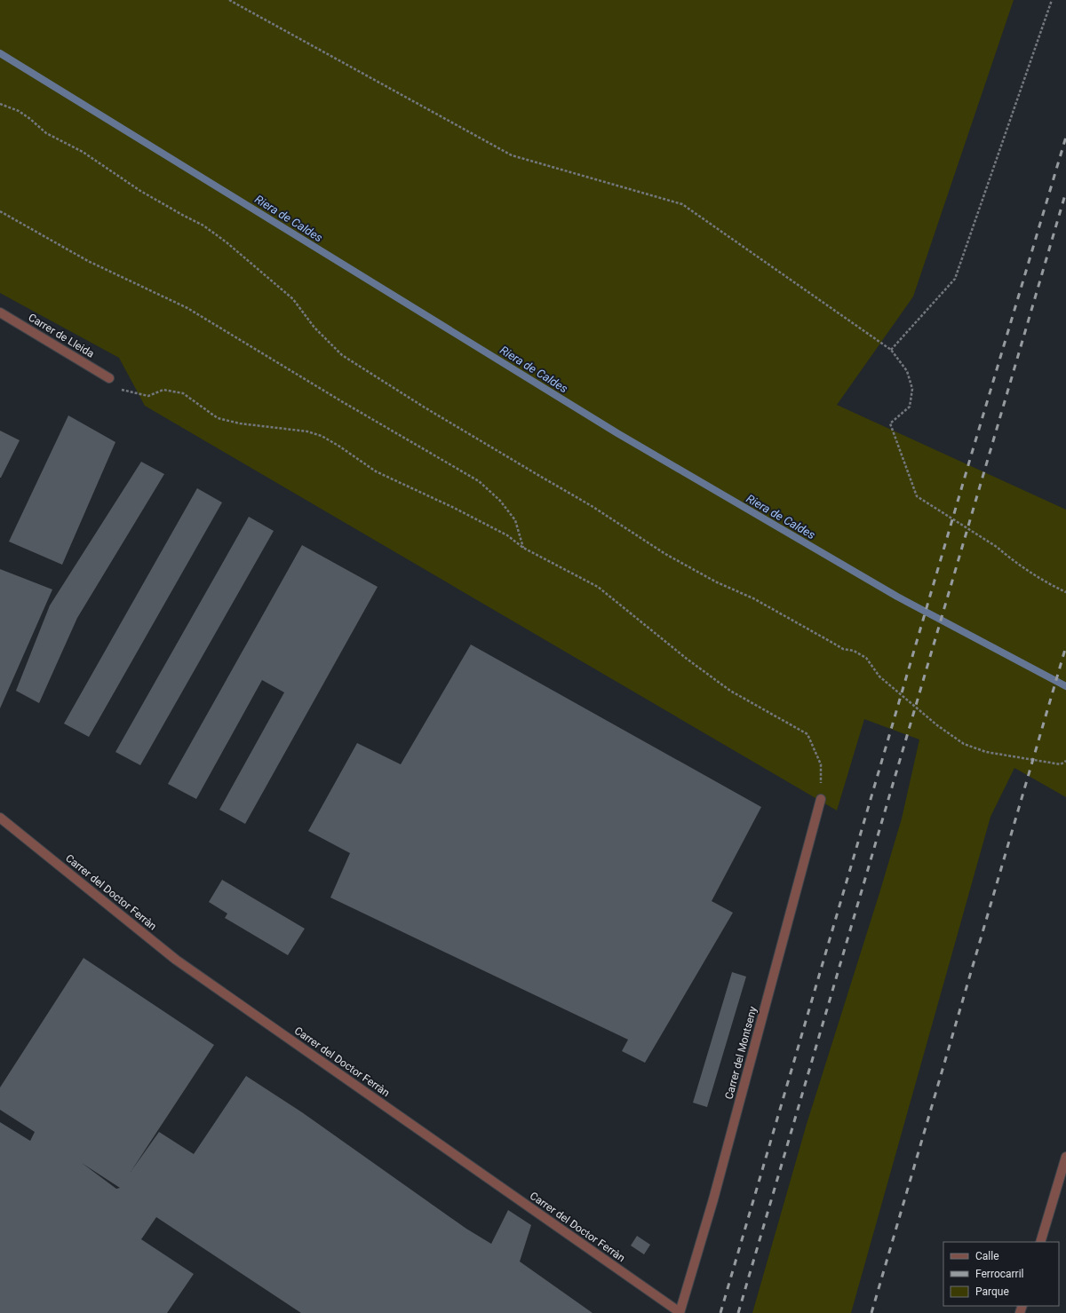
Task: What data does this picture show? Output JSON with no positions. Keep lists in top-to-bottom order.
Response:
{
  "streets": {
    "street": ["Carrer de Lleida", "Carrer del Doctor Ferràn", "Carrer del Montseny"]
  },
  "crossings": [
    ["Carrer del Doctor Ferràn", "Carrer del Montseny"]
  ],
  "water": ["Riera de Caldes"],
  "legend": ["Calle", "Ferrocarril", "Parque"]
}
